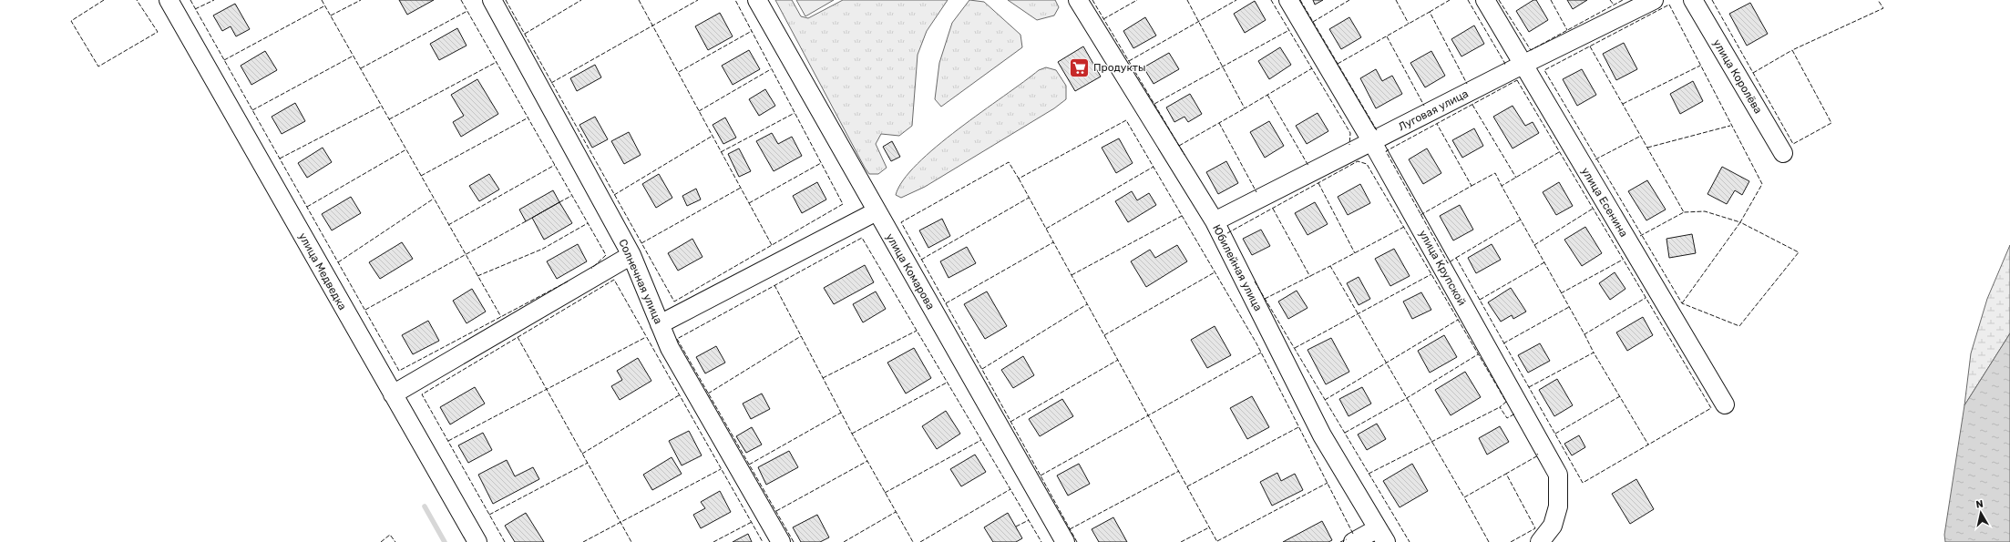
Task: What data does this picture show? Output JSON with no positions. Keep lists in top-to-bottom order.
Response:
{
  "streets": {
    "street": [
      "улица Королёва",
      "Луговая улица",
      "улица Есенина",
      "Юбилейная улица",
      "улица Крупской",
      "улица Медведка",
      "улица Комарова",
      "Солнечная улица"
    ]
  },
  "crossings": [
    ["Луговая улица", "улица Есенина"],
    ["Луговая улица", "Юбилейная улица"],
    ["Луговая улица", "улица Крупской"]
  ],
  "places": {
    "supermarket": ["Продукты"]
  },
  "north": "top"
}
